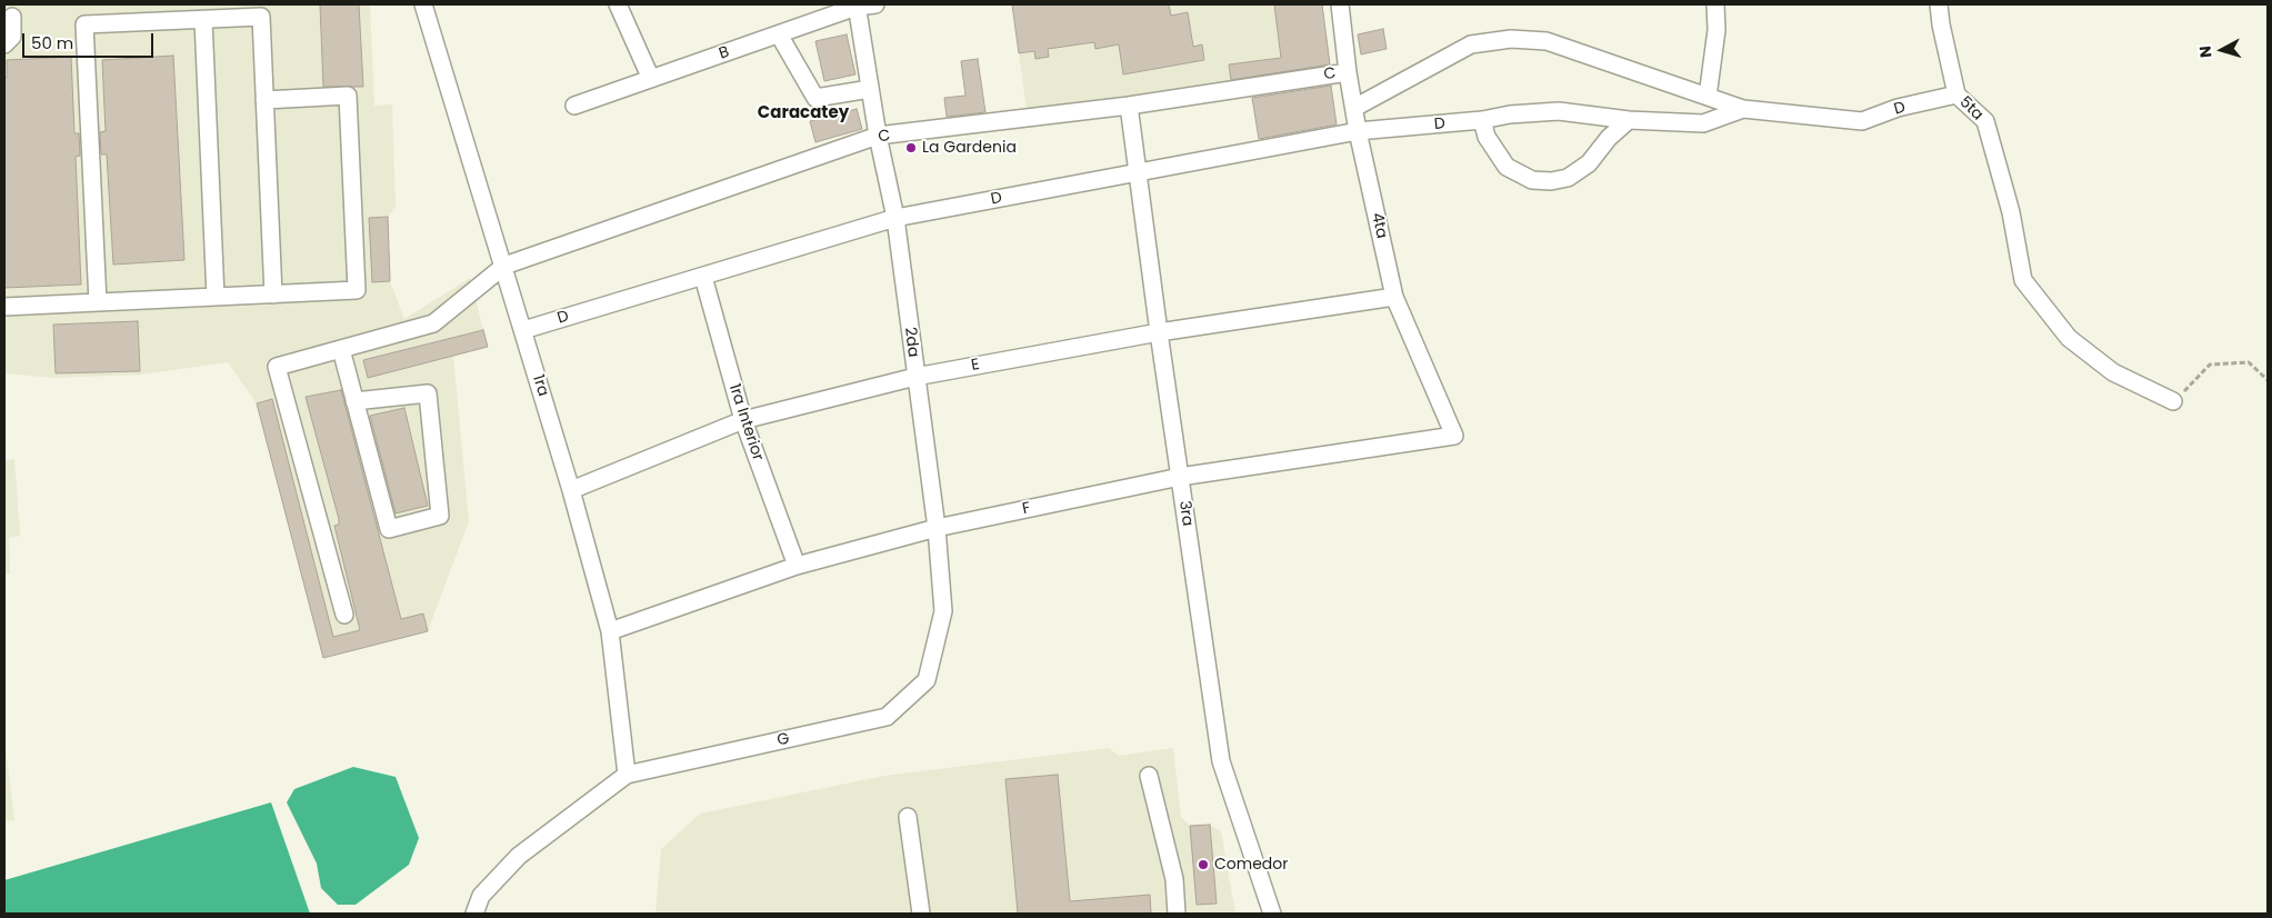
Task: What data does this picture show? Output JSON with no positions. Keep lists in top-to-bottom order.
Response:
{
  "streets": {
    "street": [
      "B",
      "C",
      "D",
      "5ta",
      "4ta",
      "2da",
      "E",
      "1ra",
      "1ra Interior",
      "F",
      "3ra",
      "G"
    ]
  },
  "crossings": [
    ["B", "2da"],
    ["C", "4ta"],
    ["C", "2da"],
    ["C", "1ra"],
    ["C", "3ra"],
    ["D", "5ta"],
    ["D", "4ta"],
    ["D", "2da"],
    ["D", "1ra"],
    ["D", "1ra Interior"],
    ["D", "3ra"],
    ["4ta", "E"],
    ["4ta", "F"],
    ["2da", "E"],
    ["2da", "F"],
    ["2da", "G"],
    ["E", "1ra"],
    ["E", "1ra Interior"],
    ["E", "3ra"],
    ["1ra", "F"],
    ["1ra", "G"],
    ["1ra Interior", "F"],
    ["F", "3ra"]
  ],
  "districts": ["Caracatey"],
  "places": ["La Gardenia", "Comedor"],
  "scale_bar": "50 m",
  "north": "left"
}
